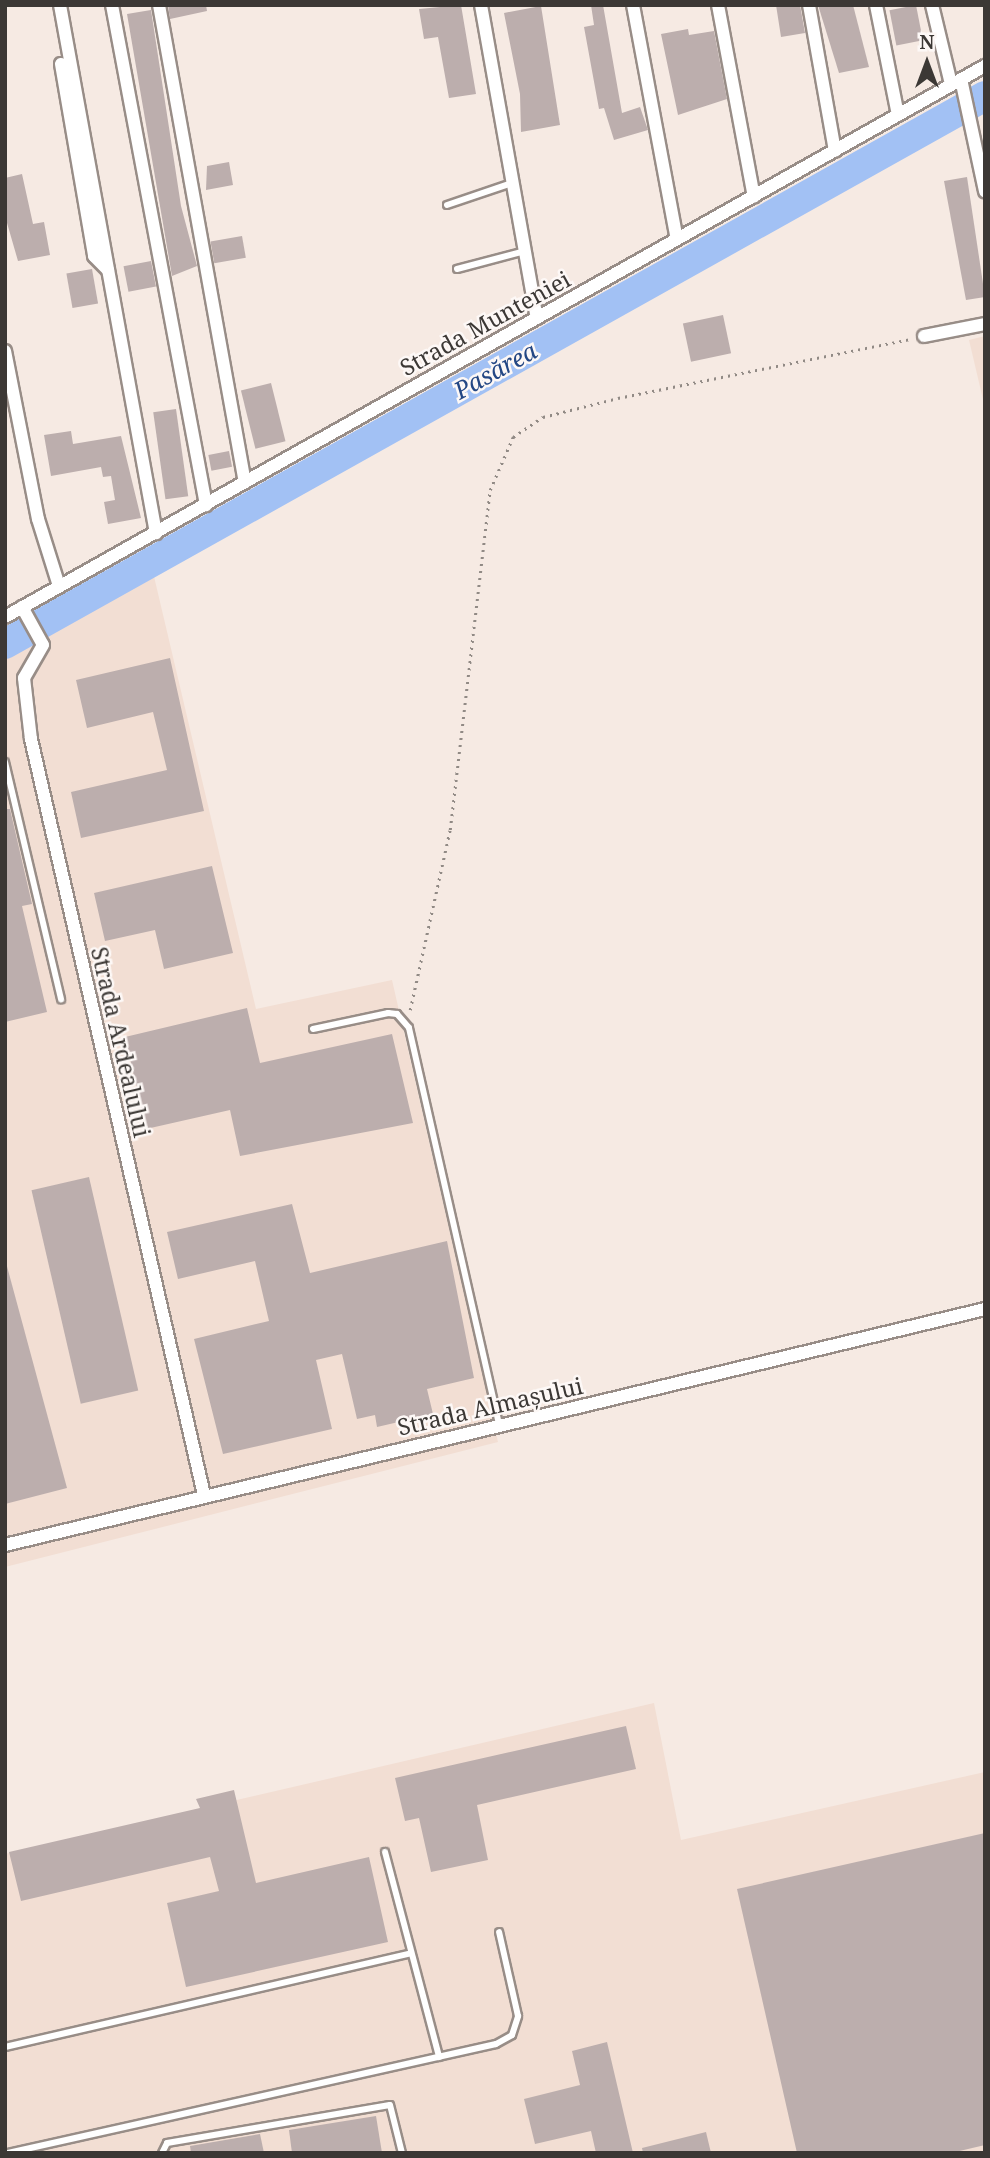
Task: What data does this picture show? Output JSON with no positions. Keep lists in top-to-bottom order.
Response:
{
  "streets": {
    "street": ["Strada Munteniei", "Strada Ardealului", "Strada Almașului"]
  },
  "crossings": [
    ["Strada Munteniei", "Strada Ardealului"],
    ["Strada Ardealului", "Strada Almașului"]
  ],
  "water": ["Pasărea"],
  "north": "top"
}
